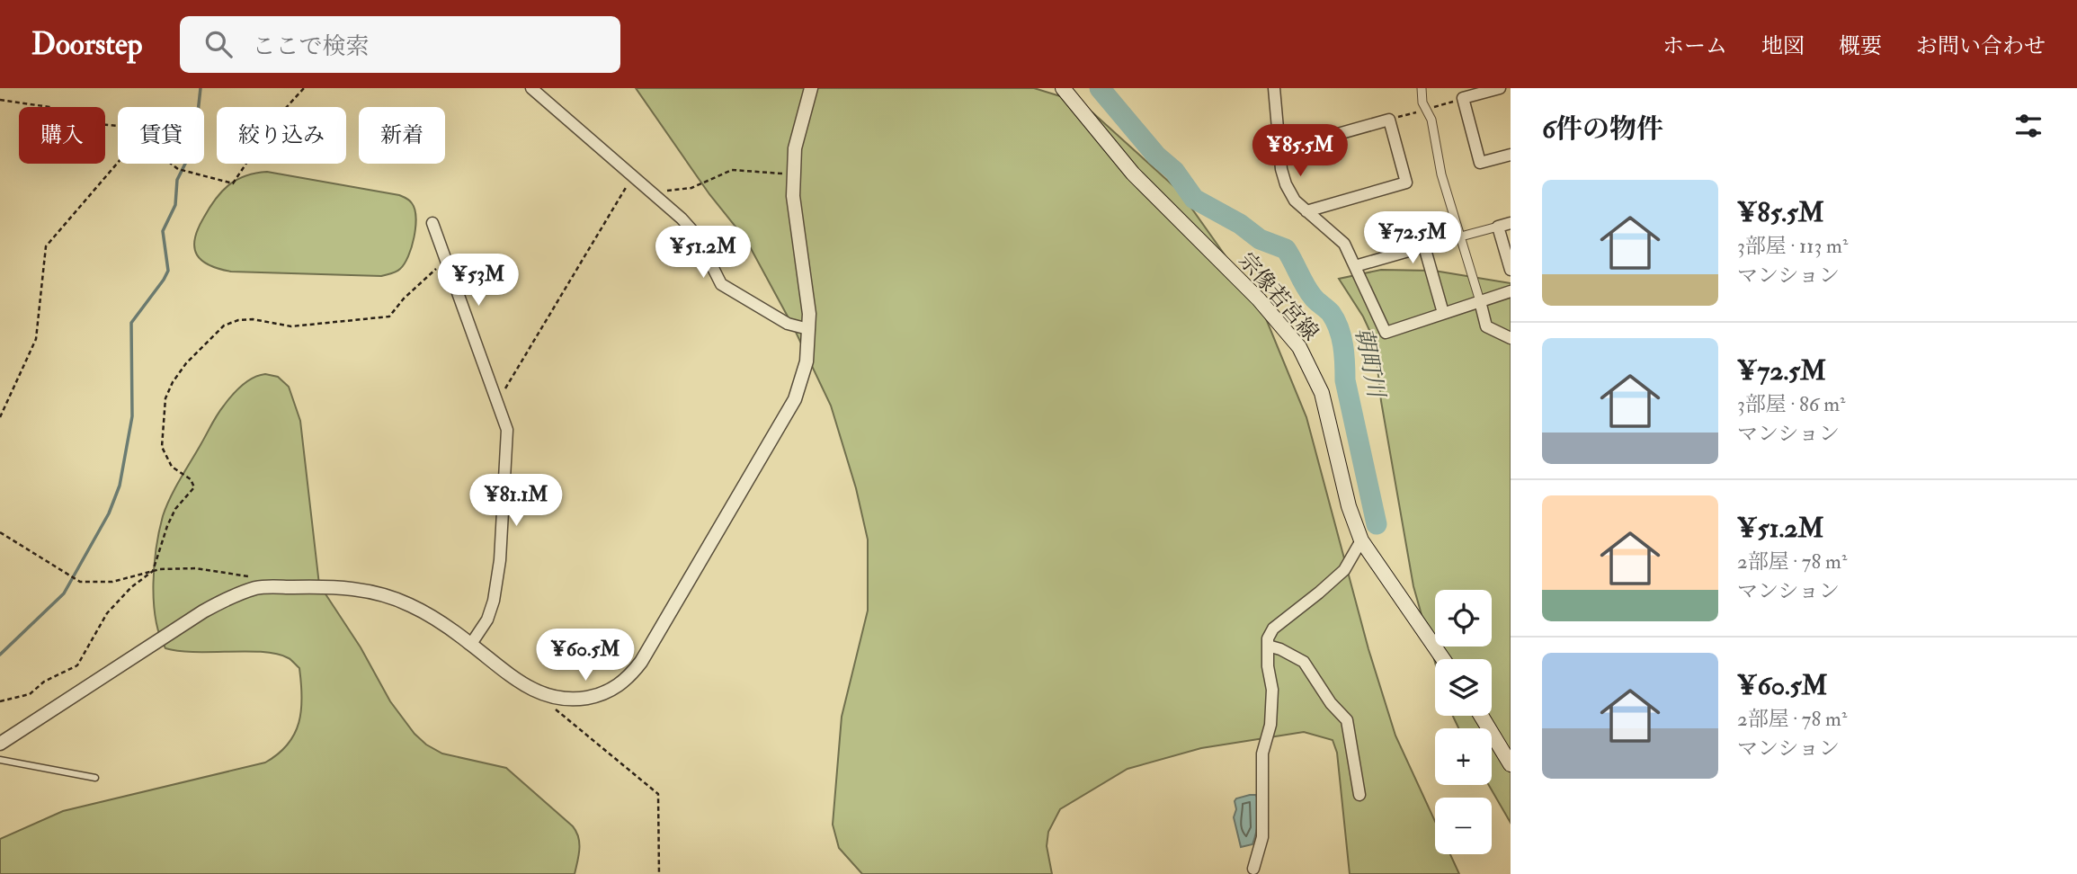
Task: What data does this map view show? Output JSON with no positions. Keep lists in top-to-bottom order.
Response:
{
  "streets": {
    "main road": ["宗像若宮線"]
  },
  "water": ["朝町川"],
  "page": {
    "header": "Doorstep",
    "search": "ここで検索",
    "nav": [
      "ホーム",
      "地図",
      "概要",
      "お問い合わせ"
    ],
    "heading": "6件の物件",
    "chip": [
      "購入",
      "賃貸",
      "絞り込み",
      "新着"
    ],
    "price": [
      "¥85.5M",
      "¥72.5M",
      "¥51.2M",
      "¥53M",
      "¥81.1M",
      "¥60.5M"
    ],
    "list": [
      {
        "name": "¥85.5M",
        "note": "3部屋 · 113 m² · マンション"
      },
      {
        "name": "¥72.5M",
        "note": "3部屋 · 86 m² · マンション"
      },
      {
        "name": "¥51.2M",
        "note": "2部屋 · 78 m² · マンション"
      },
      {
        "name": "¥60.5M",
        "note": "2部屋 · 78 m² · マンション"
      }
    ],
    "map_buttons": ["+", "−"]
  }
}
